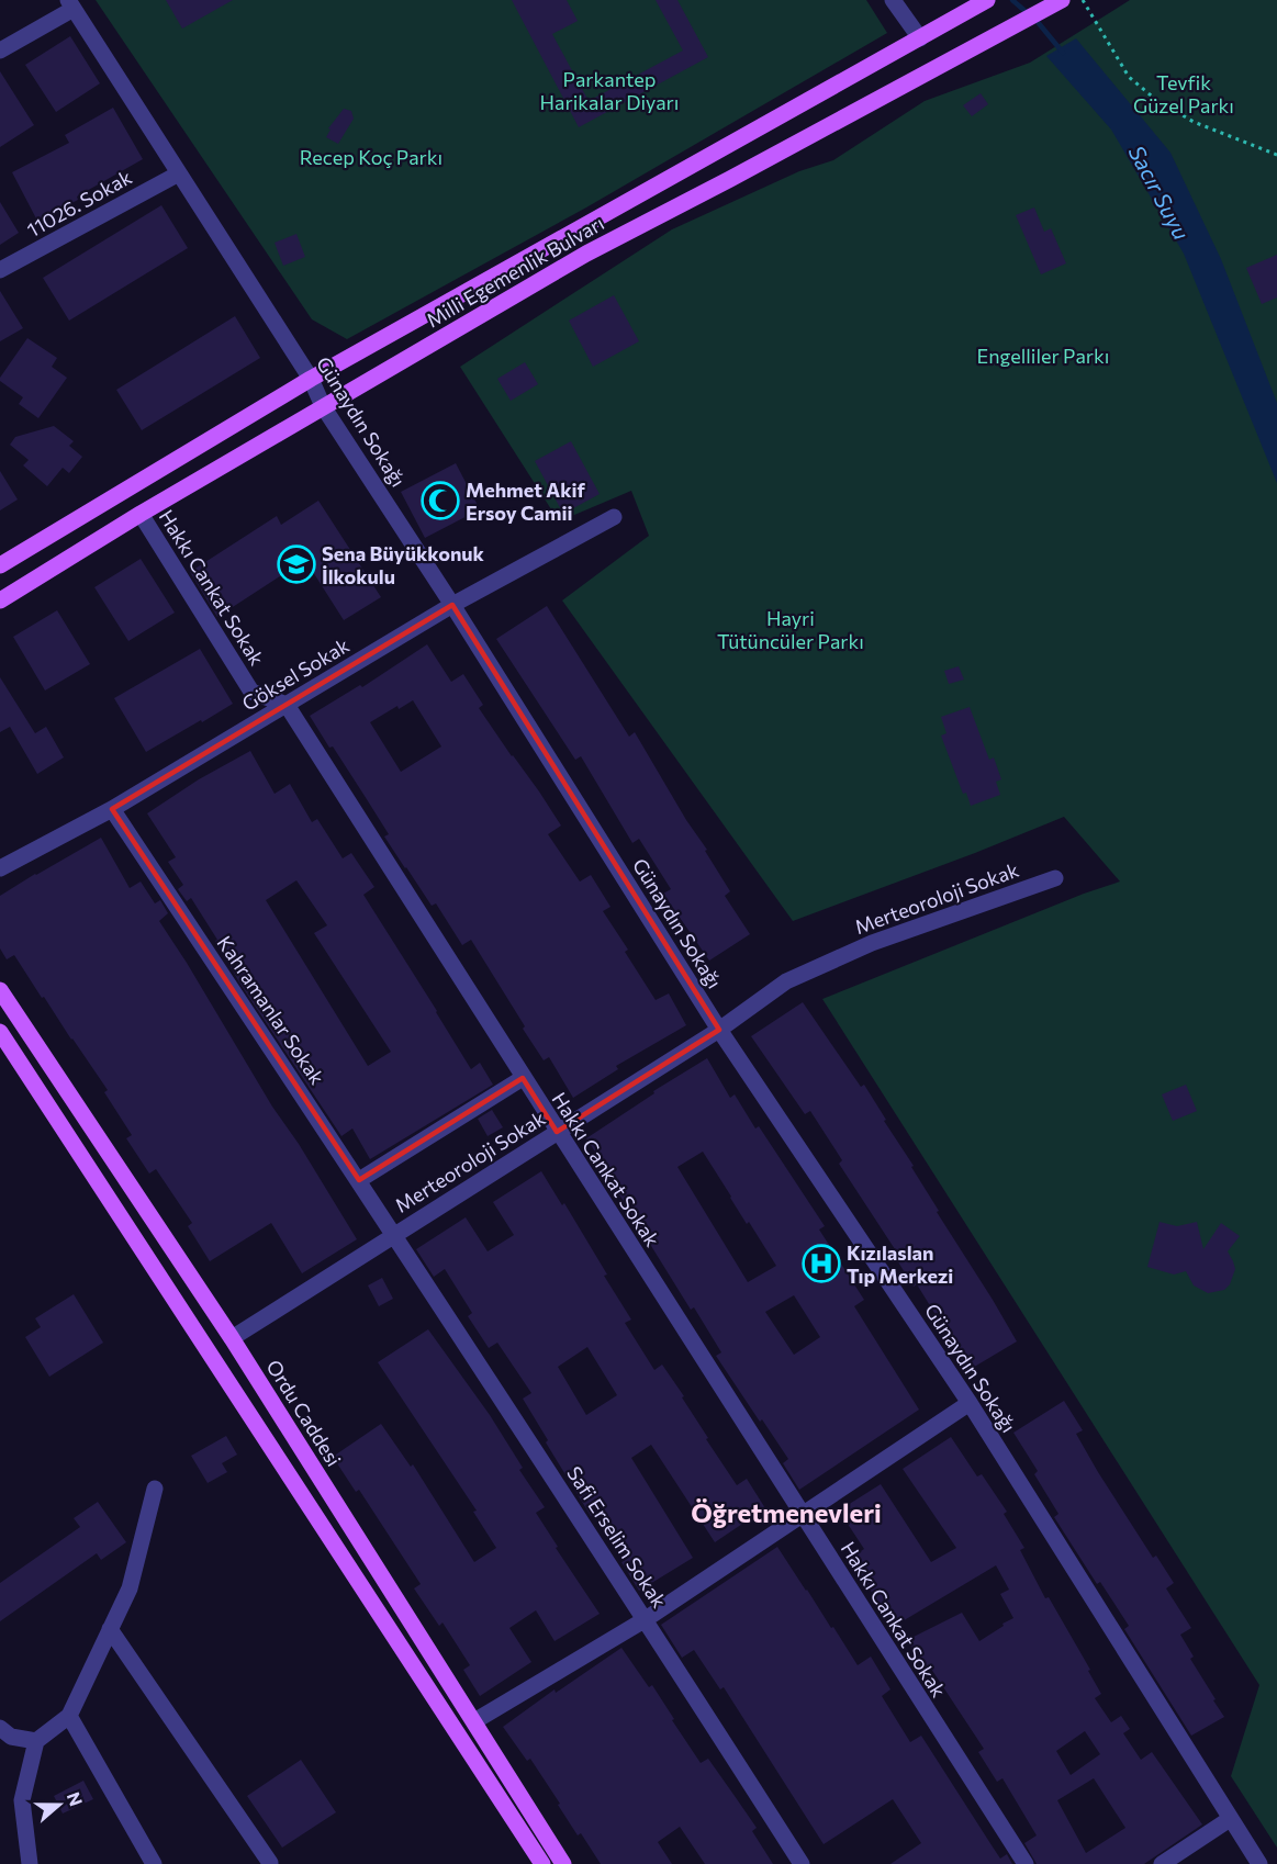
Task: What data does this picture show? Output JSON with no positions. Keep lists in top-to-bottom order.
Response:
{
  "streets": {
    "main road": ["Milli Egemenlik Bulvarı", "Ordu Caddesi"],
    "street": [
      "11026. Sokak",
      "Günaydın Sokağı",
      "Hakkı Cankat Sokak",
      "Göksel Sokak",
      "Merteoroloji Sokak",
      "Kahramanlar Sokak",
      "Safi Erselim Sokak"
    ]
  },
  "crossings": [
    ["11026. Sokak", "Günaydın Sokağı"],
    ["Milli Egemenlik Bulvarı", "Günaydın Sokağı"],
    ["Milli Egemenlik Bulvarı", "Hakkı Cankat Sokak"],
    ["Günaydın Sokağı", "Göksel Sokak"],
    ["Günaydın Sokağı", "Merteoroloji Sokak"],
    ["Hakkı Cankat Sokak", "Göksel Sokak"],
    ["Hakkı Cankat Sokak", "Merteoroloji Sokak"],
    ["Göksel Sokak", "Kahramanlar Sokak"],
    ["Merteoroloji Sokak", "Kahramanlar Sokak"],
    ["Merteoroloji Sokak", "Ordu Caddesi"],
    ["Merteoroloji Sokak", "Safi Erselim Sokak"],
    ["Kahramanlar Sokak", "Safi Erselim Sokak"]
  ],
  "districts": ["Öğretmenevleri"],
  "water": ["Sacır Suyu"],
  "parks": [
    "Parkantep Harikalar Diyarı",
    "Tevfik Güzel Parkı",
    "Recep Koç Parkı",
    "Engelliler Parkı",
    "Hayri Tütüncüler Parkı"
  ],
  "places": {
    "mosque": ["Mehmet Akif Ersoy Camii"],
    "school or university": ["Sena Büyükkonuk İlkokulu"],
    "hospital": ["Kızılaslan Tıp Merkezi"]
  },
  "north": "right"
}
